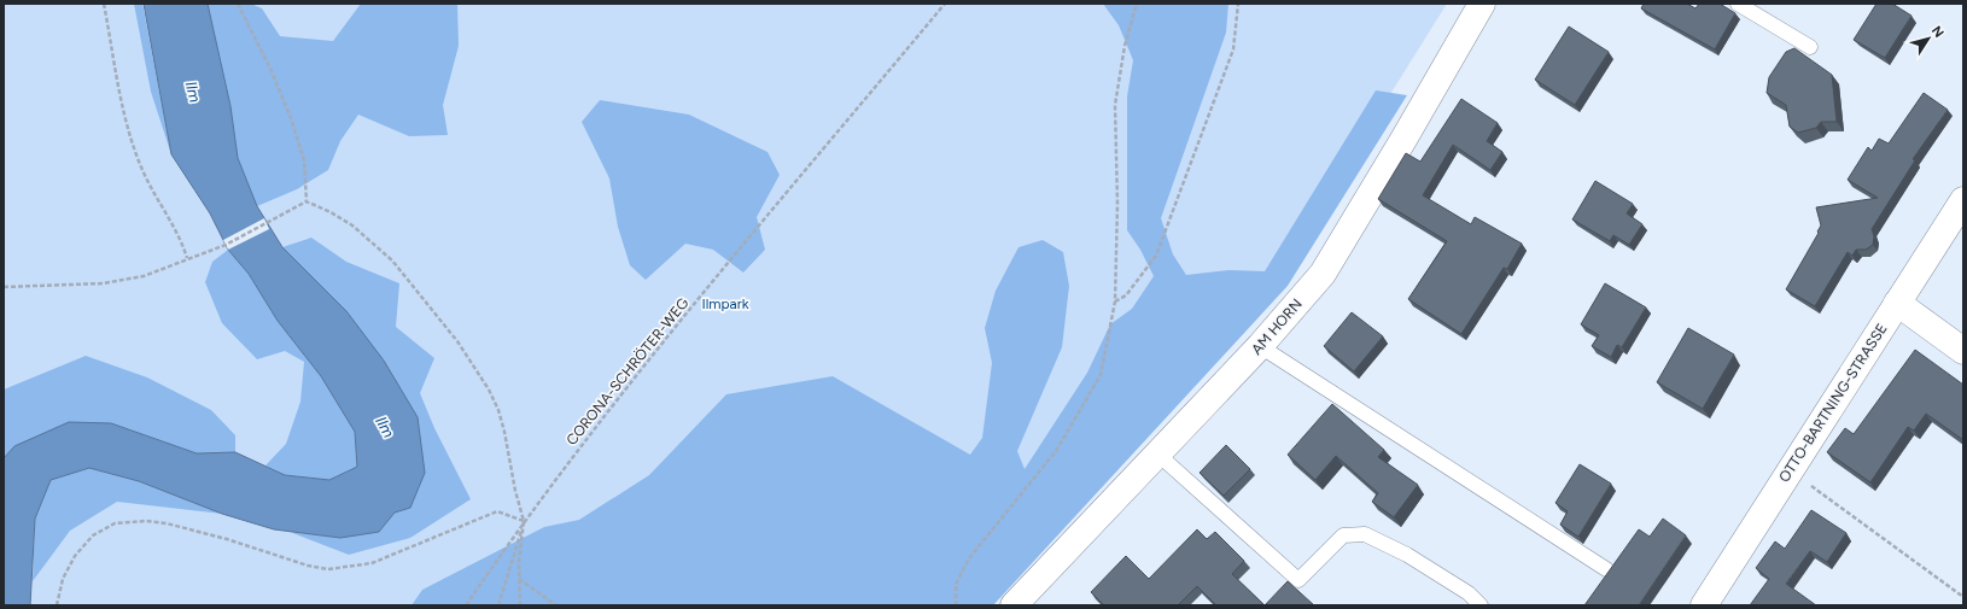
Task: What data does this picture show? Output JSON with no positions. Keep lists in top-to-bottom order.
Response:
{
  "streets": {
    "street": ["AM HORN", "OTTO-BARTNING-STRASSE"],
    "path": ["CORONA-SCHRÖTER-WEG"]
  },
  "water": ["Ilm"],
  "parks": ["Ilmpark"],
  "north": "top right"
}
